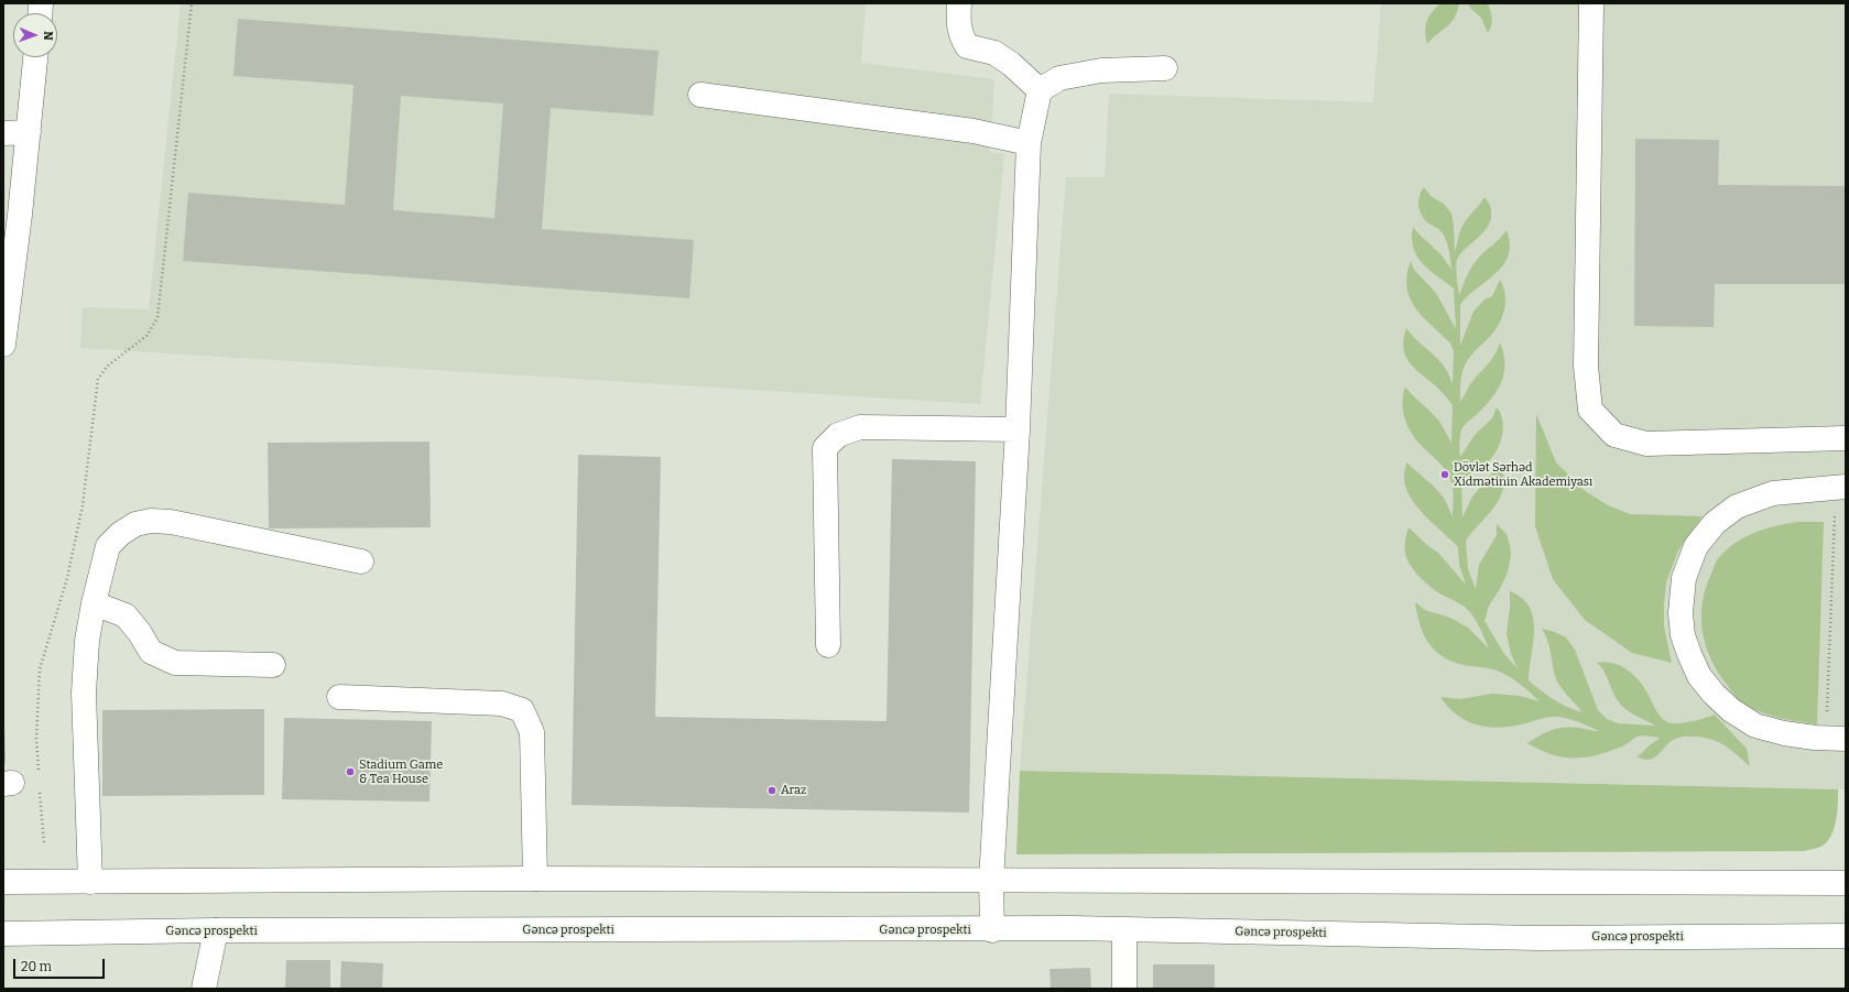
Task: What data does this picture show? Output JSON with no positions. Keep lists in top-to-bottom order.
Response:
{
  "streets": {
    "main road": ["Gəncə prospekti"]
  },
  "places": ["Dövlət Sərhəd Xidmətinin Akademiyası", "Stadium Game & Tea House", "Araz"],
  "scale_bar": "20 m",
  "north": "right"
}
